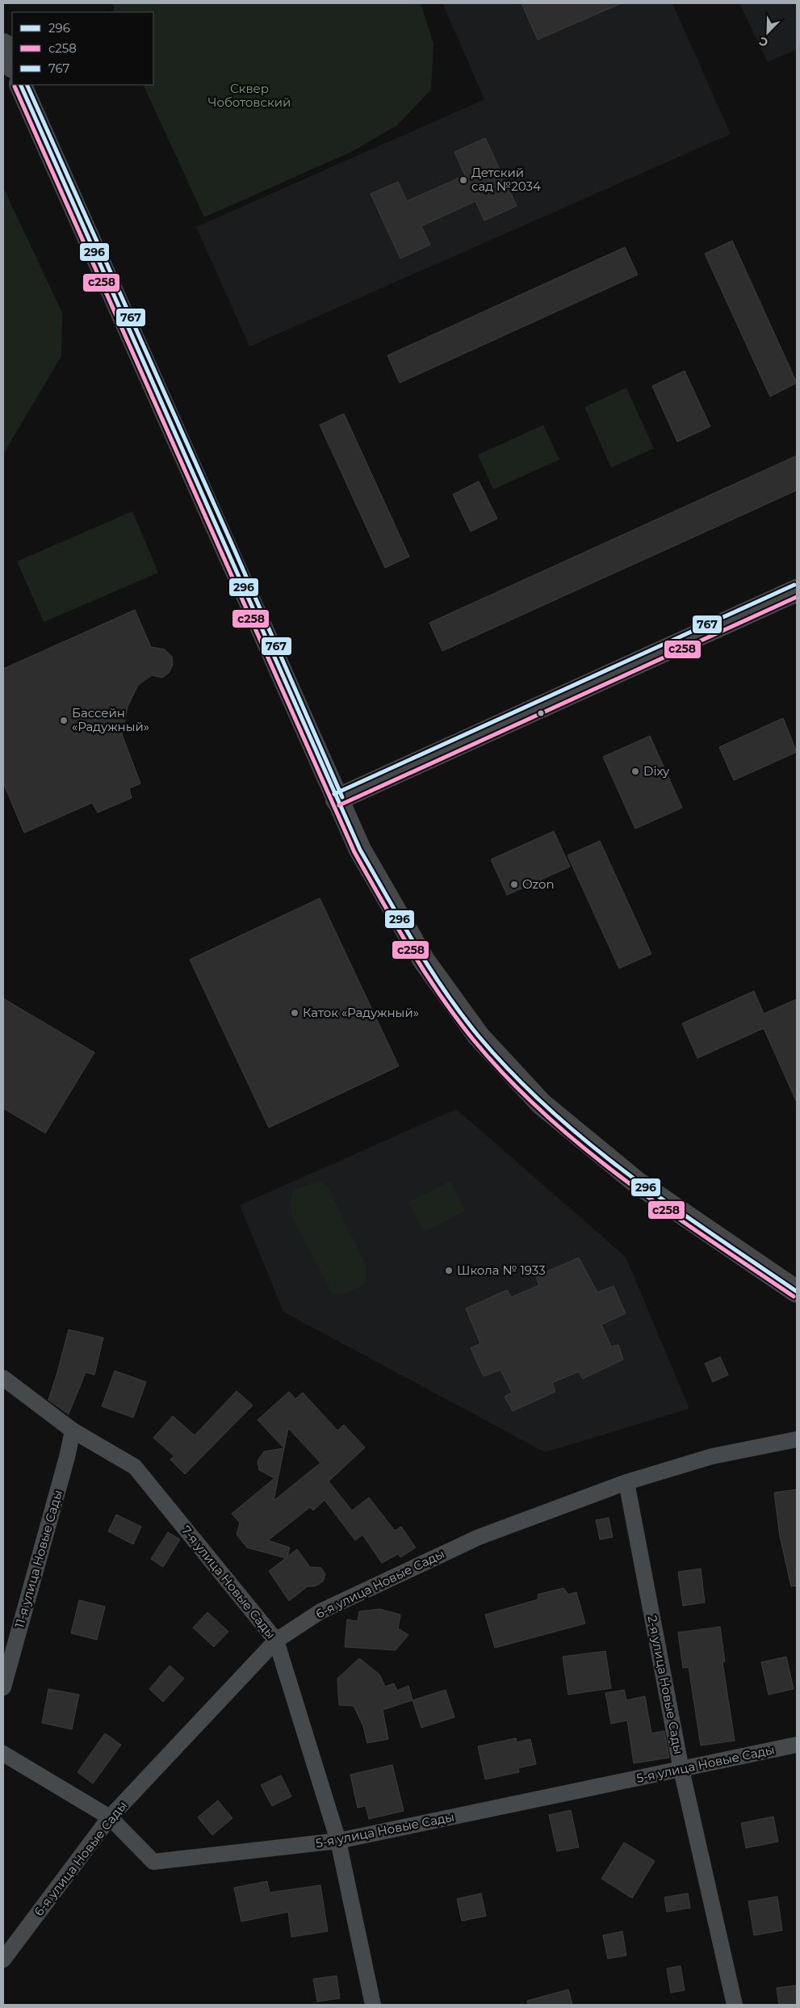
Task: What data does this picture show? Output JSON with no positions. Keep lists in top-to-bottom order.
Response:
{
  "streets": {
    "street": [
      "11-я улица Новые Сады",
      "7-я улица Новые Сады",
      "6-я улица Новые Сады",
      "2-я улица Новые Сады",
      "5-я улица Новые Сады"
    ]
  },
  "crossings": [
    ["11-я улица Новые Сады", "7-я улица Новые Сады"],
    ["7-я улица Новые Сады", "6-я улица Новые Сады"],
    ["7-я улица Новые Сады", "5-я улица Новые Сады"],
    ["6-я улица Новые Сады", "2-я улица Новые Сады"],
    ["6-я улица Новые Сады", "5-я улица Новые Сады"],
    ["2-я улица Новые Сады", "5-я улица Новые Сады"]
  ],
  "parks": ["Сквер Чоботовский"],
  "places": [
    "Детский сад №2034",
    "Бассейн «Радужный»",
    "Dixy",
    "Ozon",
    "Каток «Радужный»",
    "Школа № 1933"
  ],
  "lines": ["transit line 296", "transit line 767", "transit line с258"],
  "legend": ["296", "с258", "767"],
  "north": "bottom left"
}
